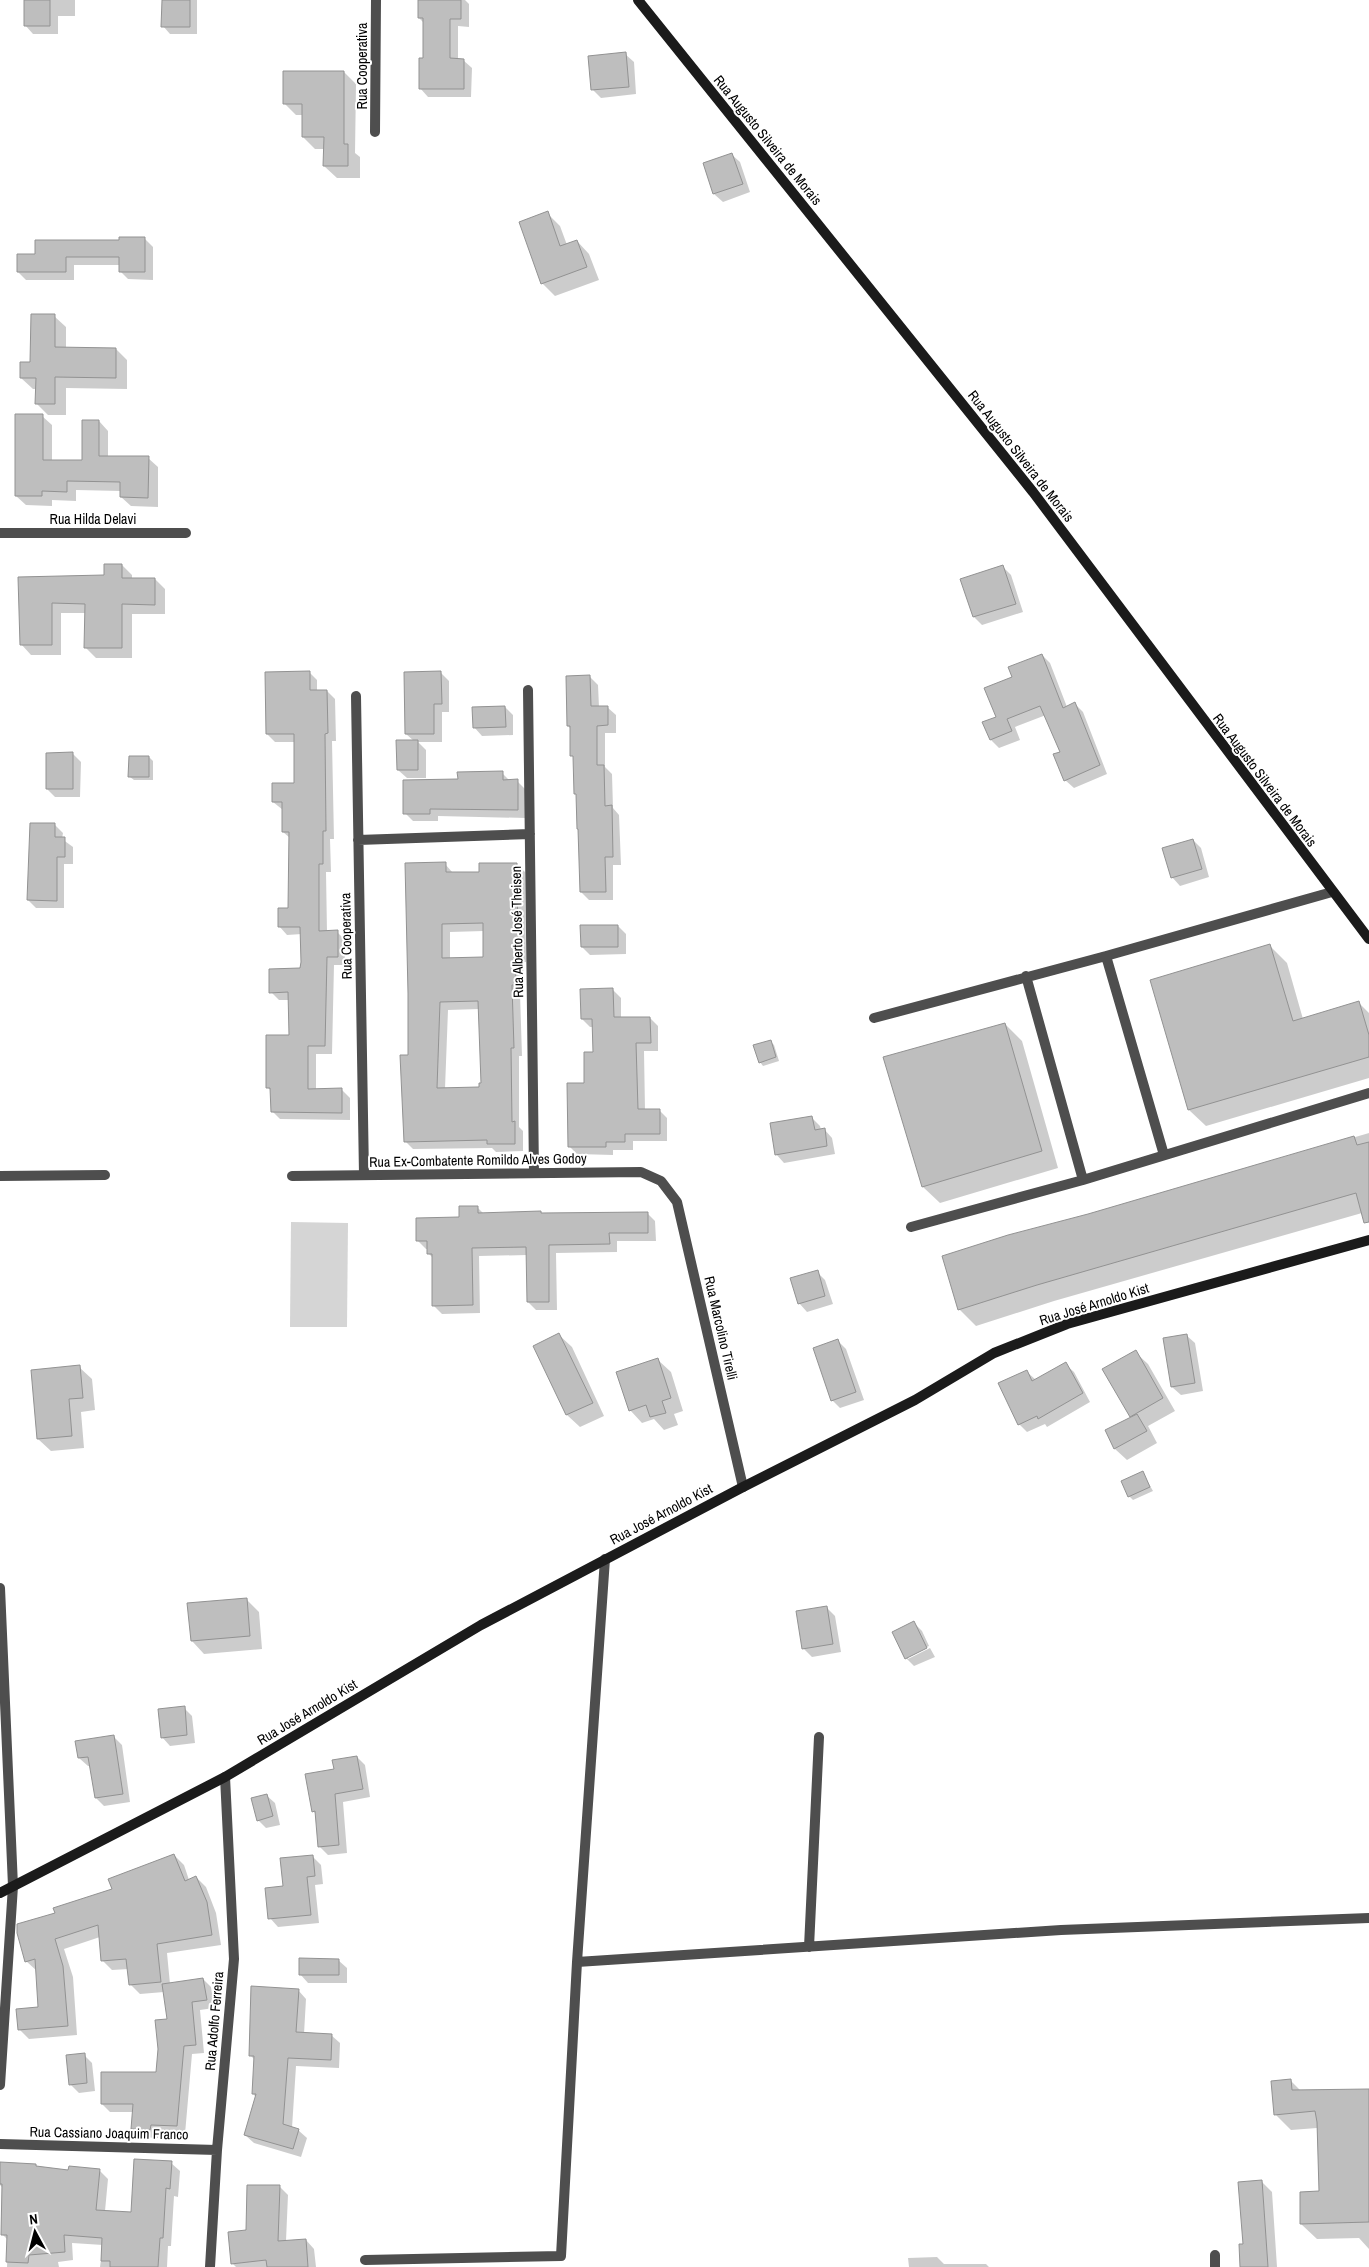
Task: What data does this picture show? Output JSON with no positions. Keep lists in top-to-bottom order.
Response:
{
  "streets": {
    "street": [
      "Rua Cooperativa",
      "Rua Augusto Silveira de Morais",
      "Rua Hilda Delavi",
      "Rua Alberto José Theisen",
      "Rua Ex-Combatente Romildo Alves Godoy",
      "Rua José Arnoldo Kist",
      "Rua Marcolino Tirelli",
      "Rua Adolfo Ferreira",
      "Rua Cassiano Joaquim Franco"
    ]
  },
  "crossings": [
    ["Rua Cooperativa", "Rua Ex-Combatente Romildo Alves Godoy"],
    ["Rua Alberto José Theisen", "Rua Ex-Combatente Romildo Alves Godoy"],
    ["Rua Ex-Combatente Romildo Alves Godoy", "Rua Marcolino Tirelli"],
    ["Rua José Arnoldo Kist", "Rua Marcolino Tirelli"],
    ["Rua José Arnoldo Kist", "Rua Adolfo Ferreira"],
    ["Rua Adolfo Ferreira", "Rua Cassiano Joaquim Franco"]
  ],
  "north": "top"
}
